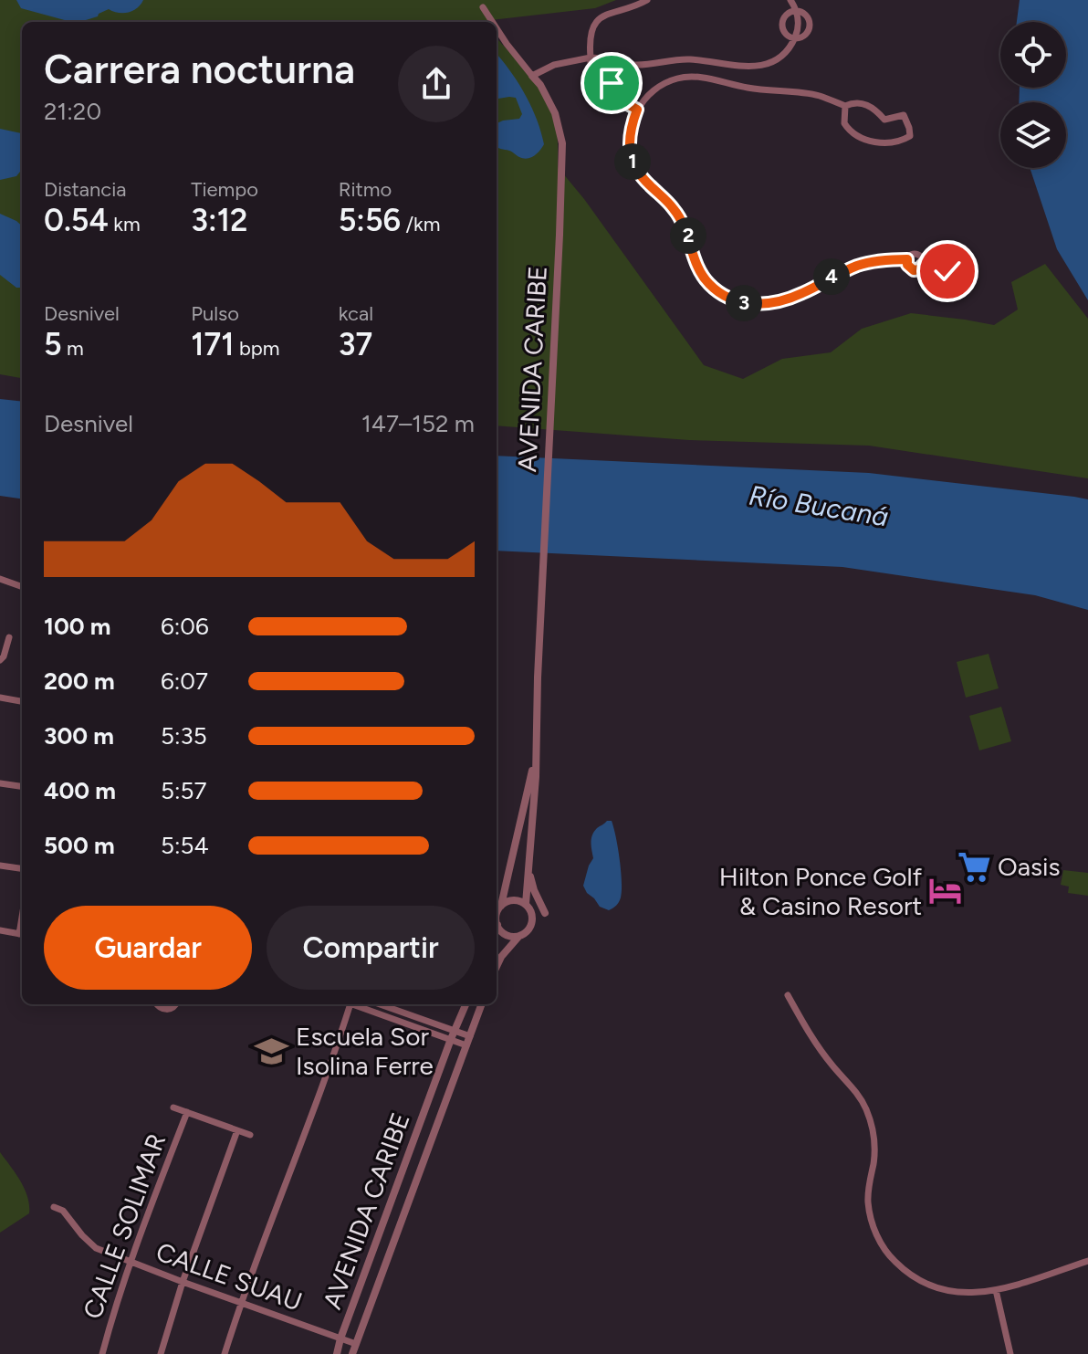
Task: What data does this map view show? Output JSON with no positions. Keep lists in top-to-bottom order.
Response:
{
  "streets": {
    "street": ["AVENIDA CARIBE", "CALLE SOLIMAR", "CALLE SUAU"]
  },
  "crossings": [
    ["AVENIDA CARIBE", "CALLE SUAU"],
    ["CALLE SOLIMAR", "CALLE SUAU"]
  ],
  "water": ["Río Bucaná"],
  "places": {
    "supermarket": ["Oasis"],
    "hotel": ["Hilton Ponce Golf & Casino Resort"],
    "school or university": ["Escuela Sor Isolina Ferre"]
  },
  "page": {
    "heading": ["Carrera nocturna", "21:20"],
    "pins": [
      "1",
      "2",
      "4",
      "3"
    ],
    "stats": [
      ["Distancia", "0.54 km"],
      ["Tiempo", "3:12"],
      ["Ritmo", "5:56 /km"],
      ["Desnivel", "5 m"],
      ["Pulso", "171 bpm"],
      ["kcal", "37"]
    ],
    "chart": ["Desnivel", "147–152 m"],
    "list": [
      {
        "name": "100 m",
        "note": "6:06"
      },
      {
        "name": "200 m",
        "note": "6:07"
      },
      {
        "name": "300 m",
        "note": "5:35"
      },
      {
        "name": "400 m",
        "note": "5:57"
      },
      {
        "name": "500 m",
        "note": "5:54"
      }
    ],
    "buttons": ["Guardar", "Compartir"]
  }
}
